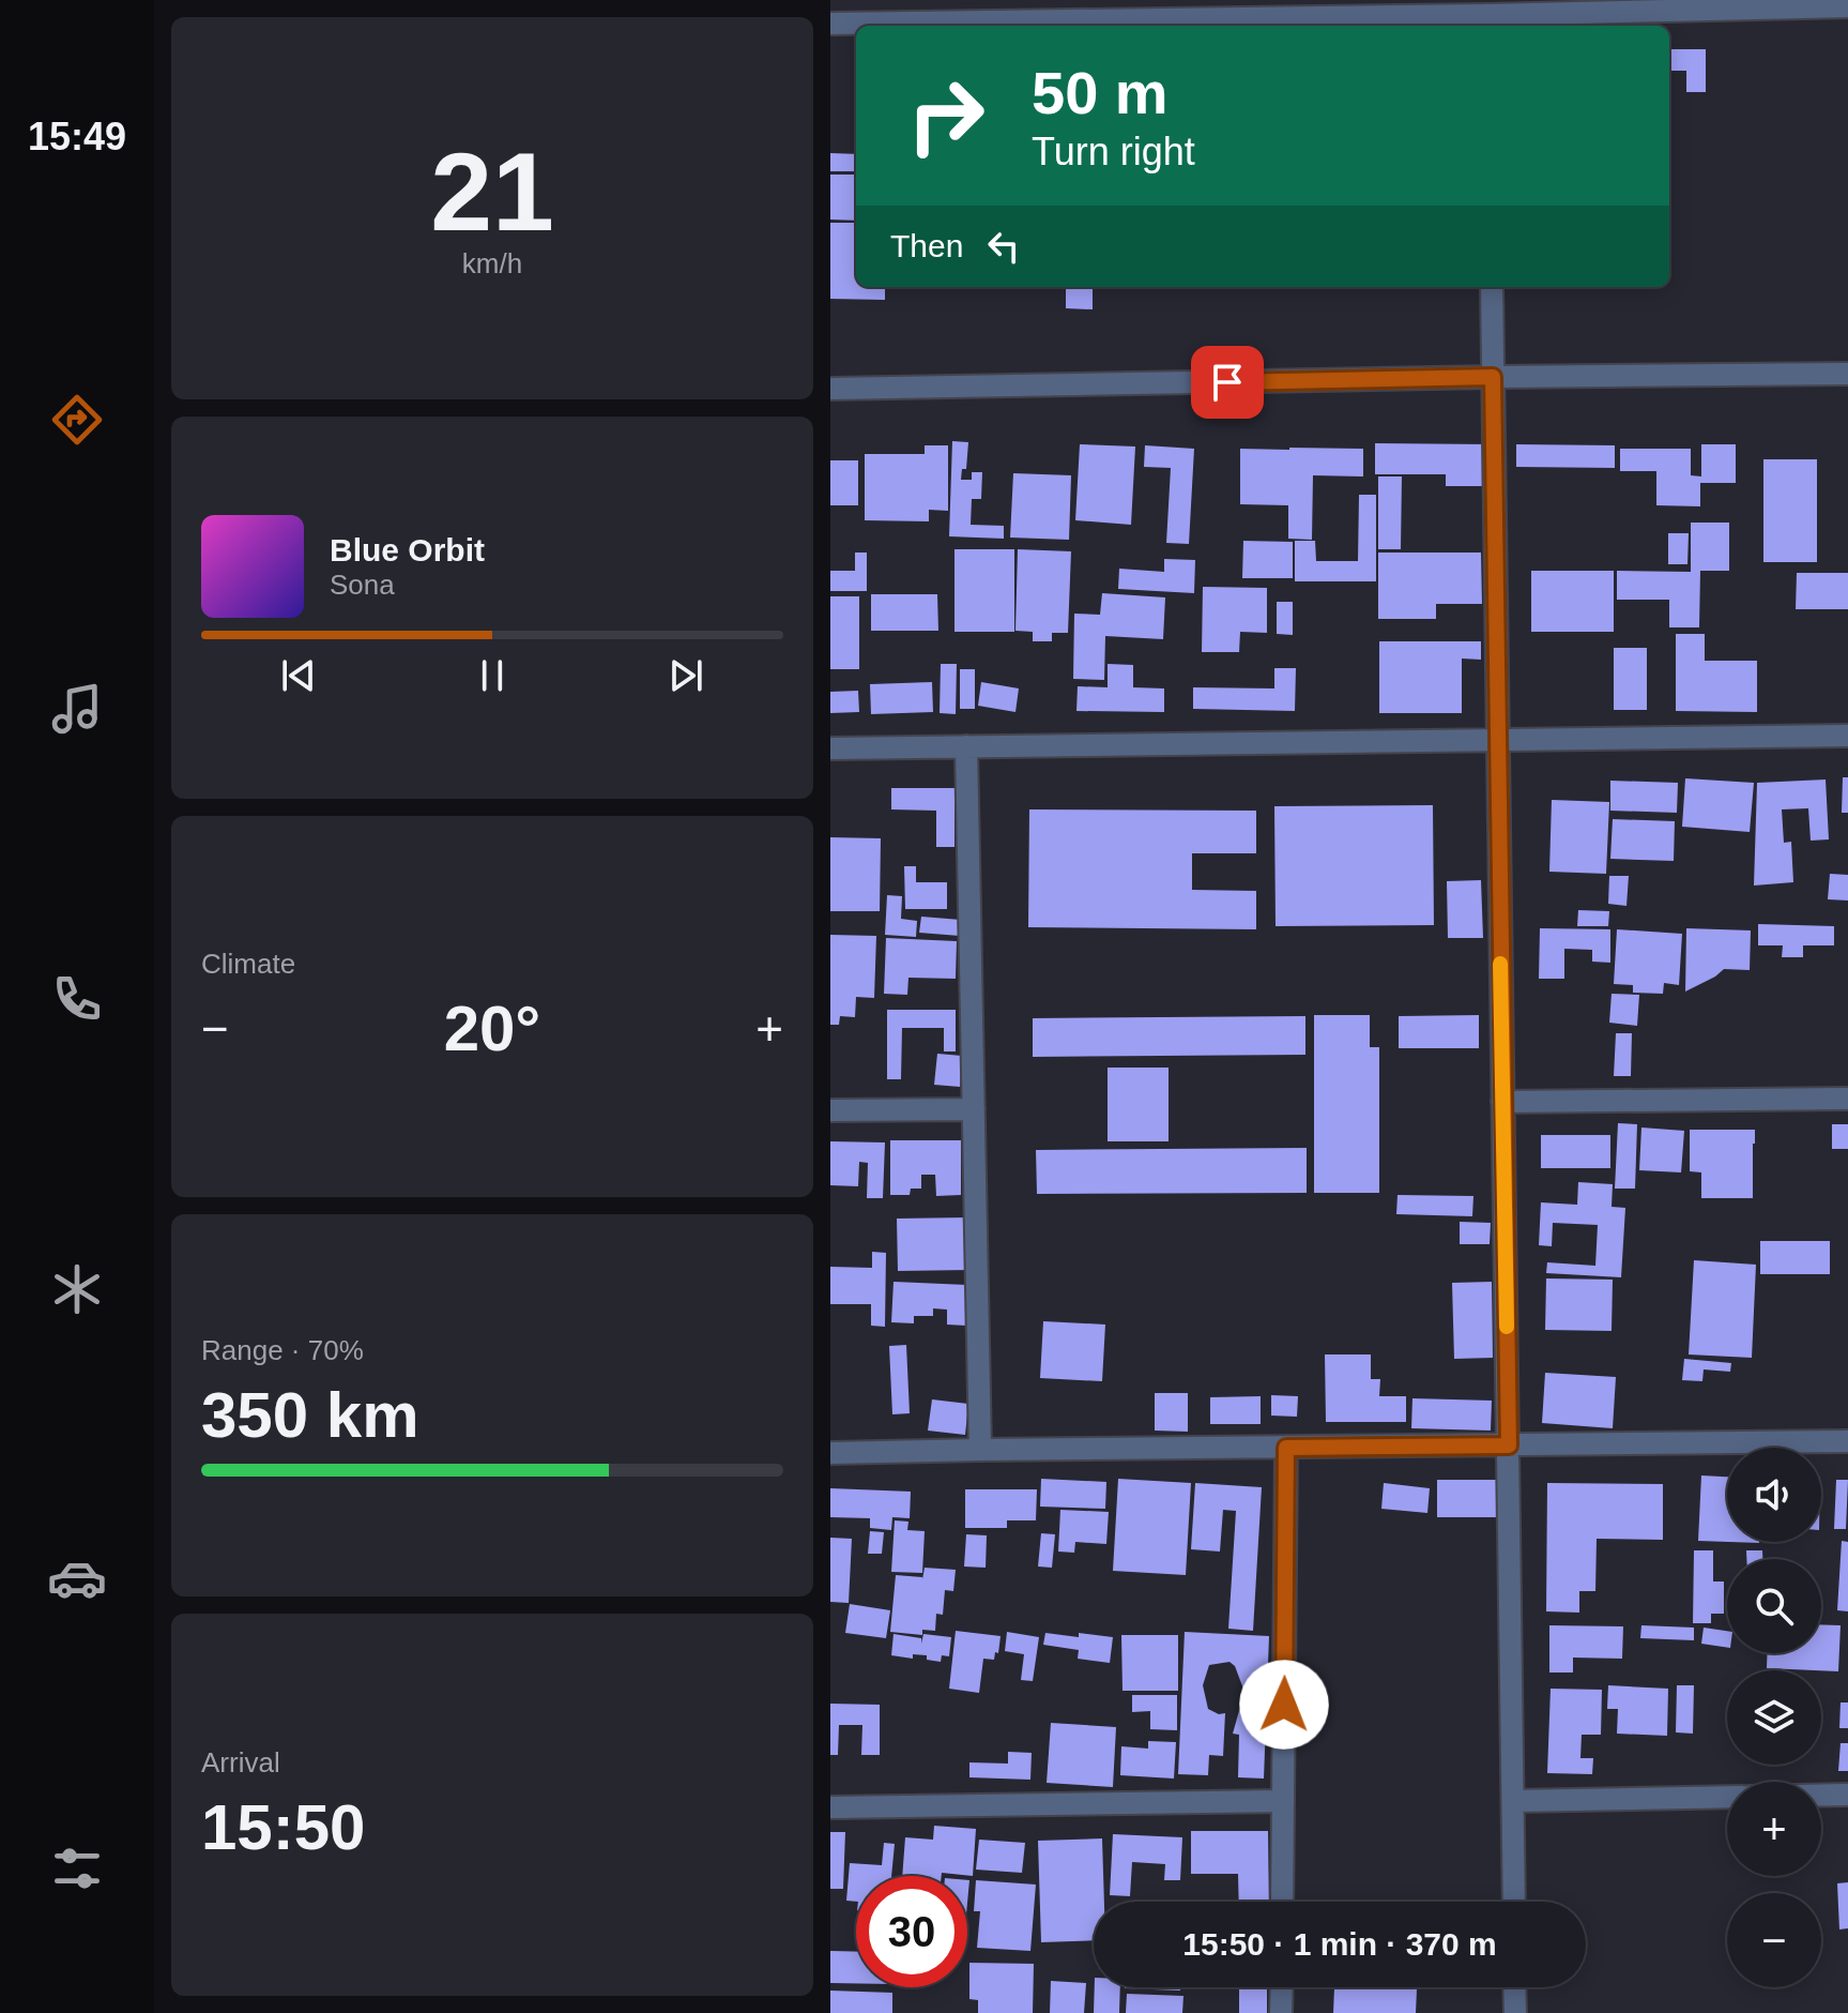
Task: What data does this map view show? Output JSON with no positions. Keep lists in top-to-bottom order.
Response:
{
  "page": {
    "tabs": "15:49",
    "tile": [
      ["21", "km/h"],
      "Climate",
      ["Range · 70%", "350 km"],
      ["Arrival", "15:50"]
    ],
    "turn": ["50 m", "Turn right"],
    "then": "Then",
    "song": ["Blue Orbit", "Sona"],
    "heat": ["−", "20°", "+"],
    "map_buttons": ["+", "−"],
    "limit": "30",
    "trip": "15:50 · 1 min · 370 m"
  }
}
